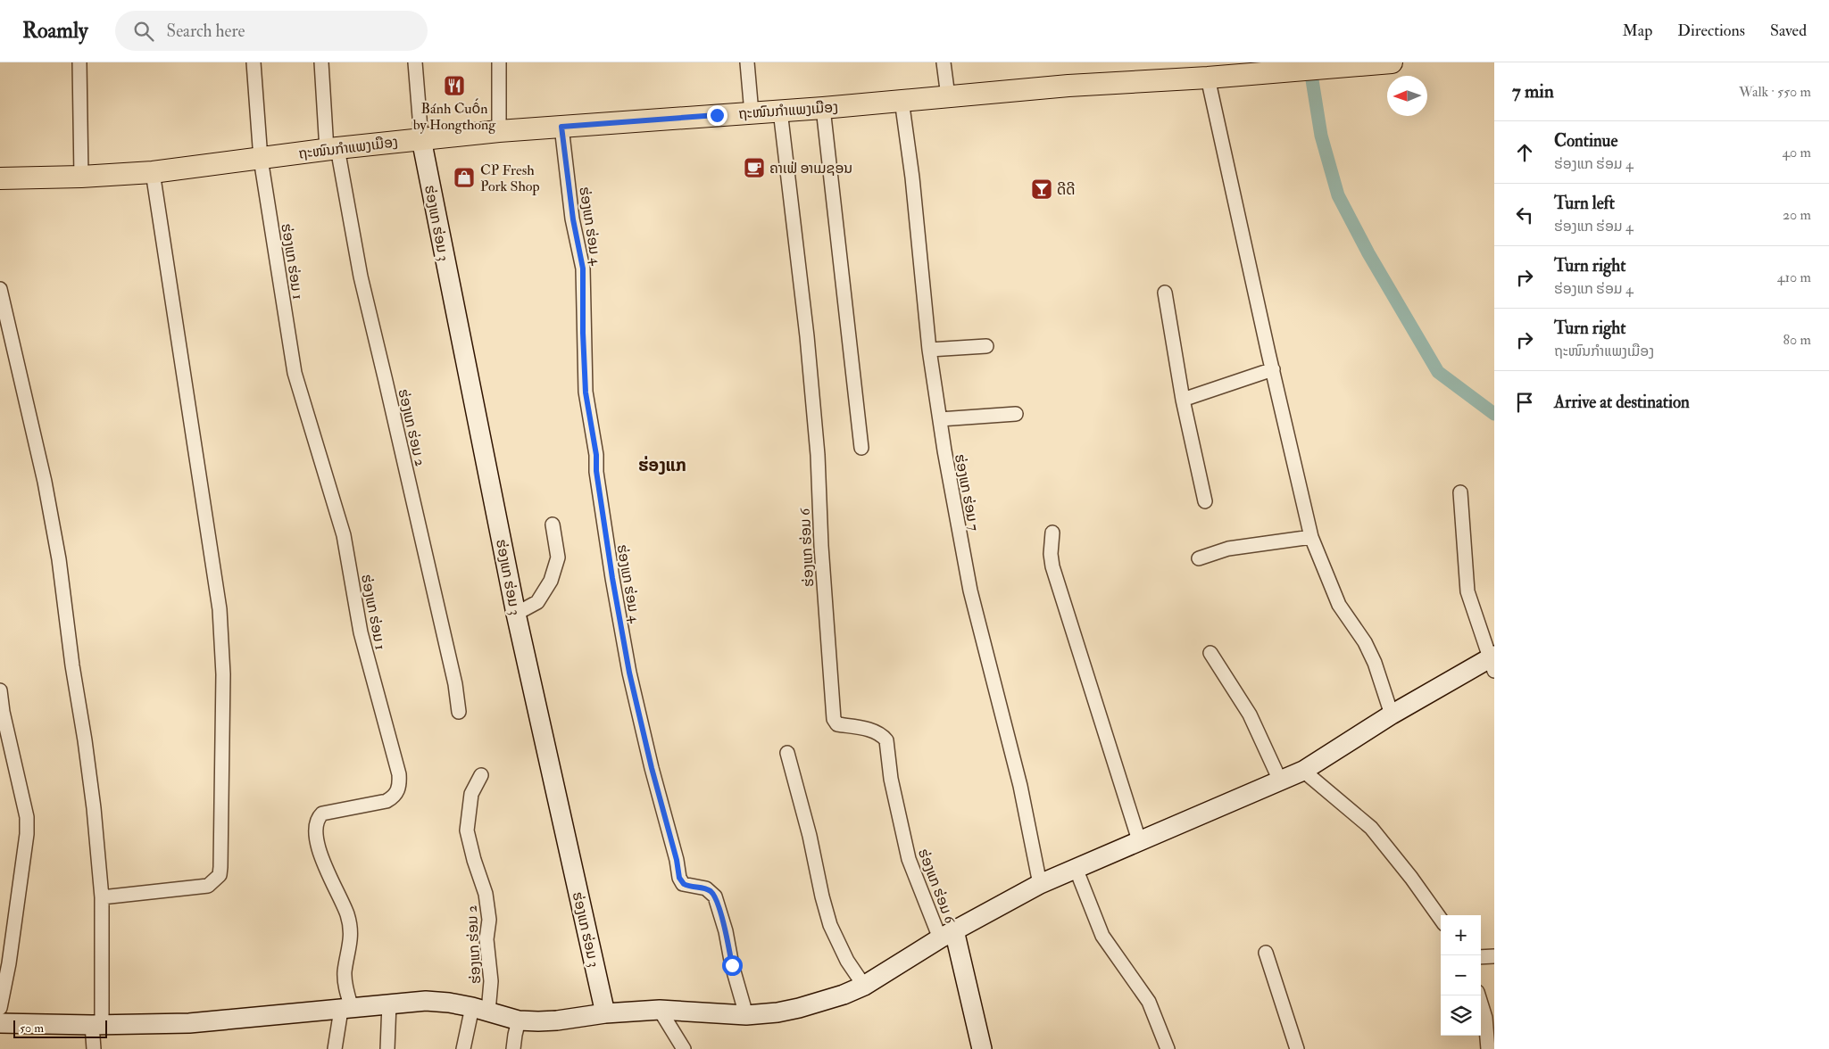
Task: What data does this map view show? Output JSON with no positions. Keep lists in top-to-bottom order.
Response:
{
  "streets": {
    "main road": ["ຖະໜົນກຳແພງເມືອງ"],
    "street": [
      "ຮ່ອງແກ ຮ່ອມ 3",
      "ຮ່ອງແກ ຮ່ອມ 4",
      "ຮ່ອງແກ ຮ່ອມ 1",
      "ຮ່ອງແກ ຮ່ອມ 2",
      "ຮ່ອງແກ ຮ່ອມ 7",
      "ຮ່ອງແກ ຮ່ອມ 6"
    ]
  },
  "crossings": [
    ["ຖະໜົນກຳແພງເມືອງ", "ຮ່ອງແກ ຮ່ອມ 3"],
    ["ຖະໜົນກຳແພງເມືອງ", "ຮ່ອງແກ ຮ່ອມ 4"],
    ["ຖະໜົນກຳແພງເມືອງ", "ຮ່ອງແກ ຮ່ອມ 1"],
    ["ຖະໜົນກຳແພງເມືອງ", "ຮ່ອງແກ ຮ່ອມ 2"],
    ["ຖະໜົນກຳແພງເມືອງ", "ຮ່ອງແກ ຮ່ອມ 7"],
    ["ຖະໜົນກຳແພງເມືອງ", "ຮ່ອງແກ ຮ່ອມ 6"]
  ],
  "districts": ["ຮ່ອງແກ"],
  "places": {
    "restaurant": ["Bánh Cuốn by Hongthong"],
    "cafe": ["ຄາເຟ່ ອາເມຊອນ"],
    "shop": ["CP Fresh Pork Shop"],
    "bar": ["ດີດີ"]
  },
  "scale_bar": "50 m",
  "north": "left",
  "page": {
    "header": "Roamly",
    "search": "Search here",
    "nav": ["Map", "Directions", "Saved"],
    "heading": ["7 min", "Walk · 550 m"],
    "list": [
      ["Continue", "ຮ່ອງແກ ຮ່ອມ 4", "40 m"],
      ["Turn left", "ຮ່ອງແກ ຮ່ອມ 4", "20 m"],
      ["Turn right", "ຮ່ອງແກ ຮ່ອມ 4", "410 m"],
      ["Turn right", "ຖະໜົນກຳແພງເມືອງ", "80 m"],
      "Arrive at destination"
    ],
    "map_buttons": ["+", "−"],
    "scale": "50 m"
  }
}
